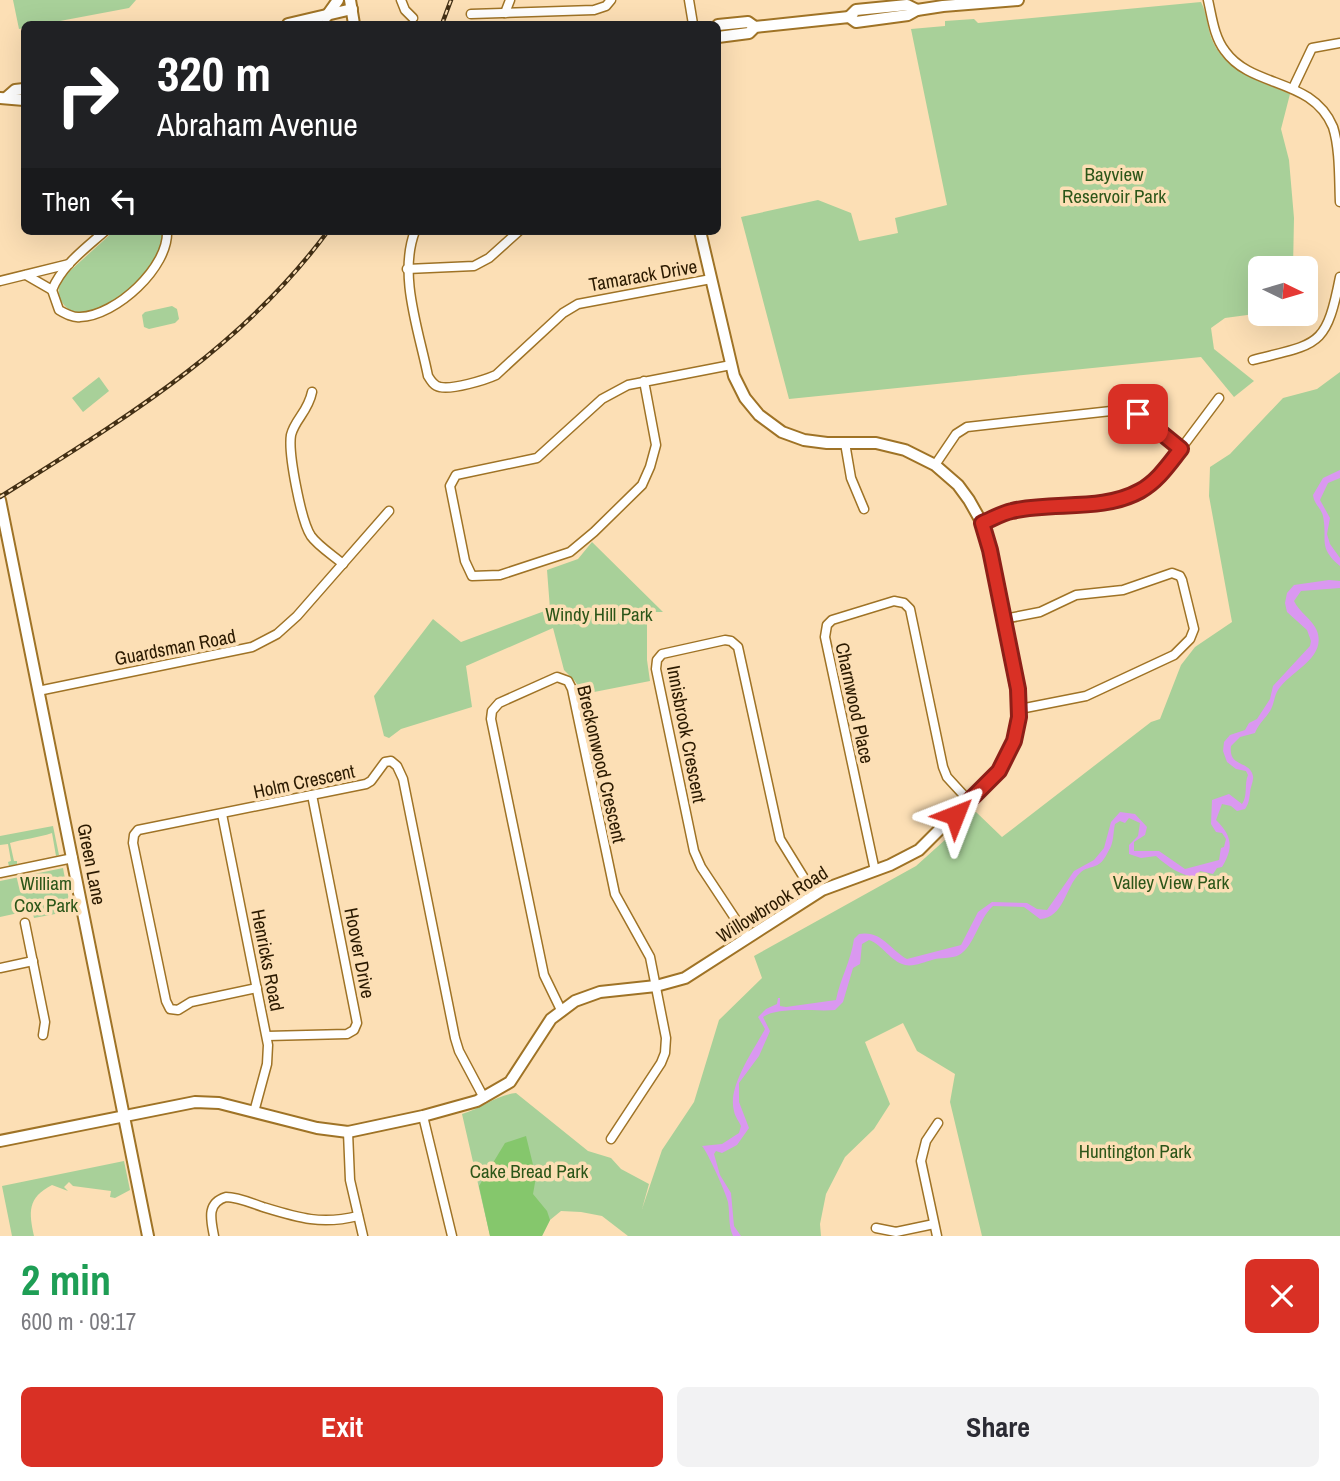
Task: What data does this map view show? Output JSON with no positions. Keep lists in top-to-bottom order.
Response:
{
  "streets": {
    "street": [
      "Tamarack Drive",
      "Guardsman Road",
      "Charnwood Place",
      "Innisbrook Crescent",
      "Breckonwood Crescent",
      "Holm Crescent",
      "Green Lane",
      "Willowbrook Road",
      "Hoover Drive",
      "Henricks Road"
    ]
  },
  "crossings": [
    ["Tamarack Drive", "Willowbrook Road"],
    ["Guardsman Road", "Green Lane"],
    ["Charnwood Place", "Willowbrook Road"],
    ["Innisbrook Crescent", "Willowbrook Road"],
    ["Breckonwood Crescent", "Willowbrook Road"],
    ["Holm Crescent", "Willowbrook Road"],
    ["Holm Crescent", "Hoover Drive"],
    ["Holm Crescent", "Henricks Road"],
    ["Green Lane", "Willowbrook Road"],
    ["Willowbrook Road", "Henricks Road"],
    ["Hoover Drive", "Henricks Road"]
  ],
  "parks": [
    "Bayview Reservoir Park",
    "Windy Hill Park",
    "Valley View Park",
    "William Cox Park",
    "Huntington Park",
    "Cake Bread Park"
  ],
  "north": "right",
  "page": {
    "turn": ["320 m", "Abraham Avenue"],
    "then": "Then",
    "heading": ["2 min", "600 m · 09:17"],
    "buttons": ["Exit", "Share"]
  }
}
